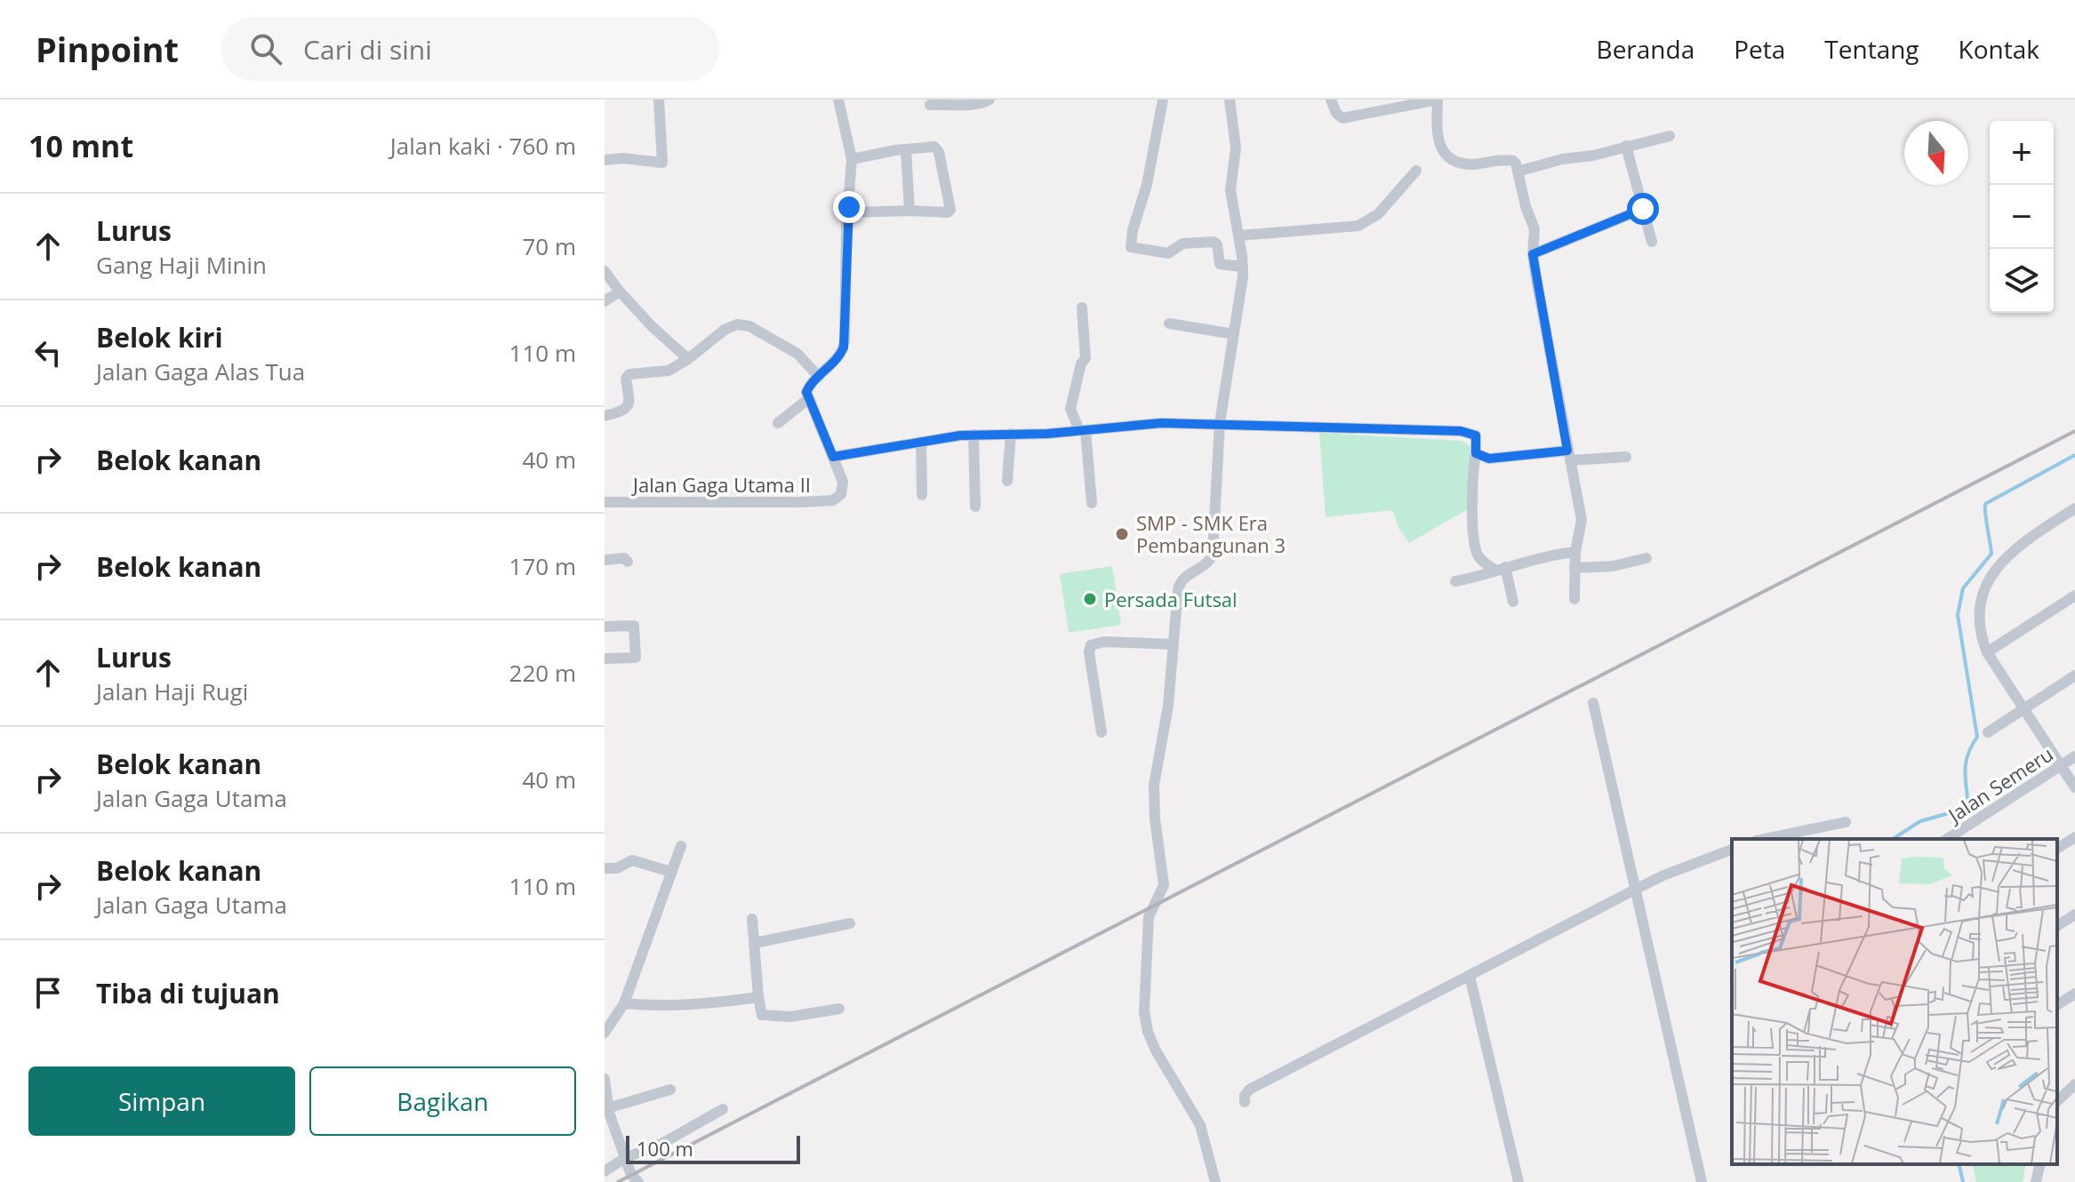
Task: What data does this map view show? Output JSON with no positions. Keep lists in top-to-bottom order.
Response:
{
  "streets": {
    "street": ["Jalan Gaga Utama II", "Jalan Semeru"]
  },
  "places": ["SMP - SMK Era Pembangunan 3", "Persada Futsal"],
  "scale_bar": "100 m",
  "north": "bottom",
  "page": {
    "header": "Pinpoint",
    "search": "Cari di sini",
    "nav": [
      "Beranda",
      "Peta",
      "Tentang",
      "Kontak"
    ],
    "heading": ["10 mnt", "Jalan kaki · 760 m"],
    "map_buttons": ["+", "−"],
    "list": [
      ["Lurus", "Gang Haji Minin", "70 m"],
      ["Belok kiri", "Jalan Gaga Alas Tua", "110 m"],
      ["Belok kanan", "40 m"],
      ["Belok kanan", "170 m"],
      ["Lurus", "Jalan Haji Rugi", "220 m"],
      ["Belok kanan", "Jalan Gaga Utama", "40 m"],
      ["Belok kanan", "Jalan Gaga Utama", "110 m"],
      "Tiba di tujuan"
    ],
    "buttons": ["Simpan", "Bagikan"],
    "scale": "100 m"
  }
}
